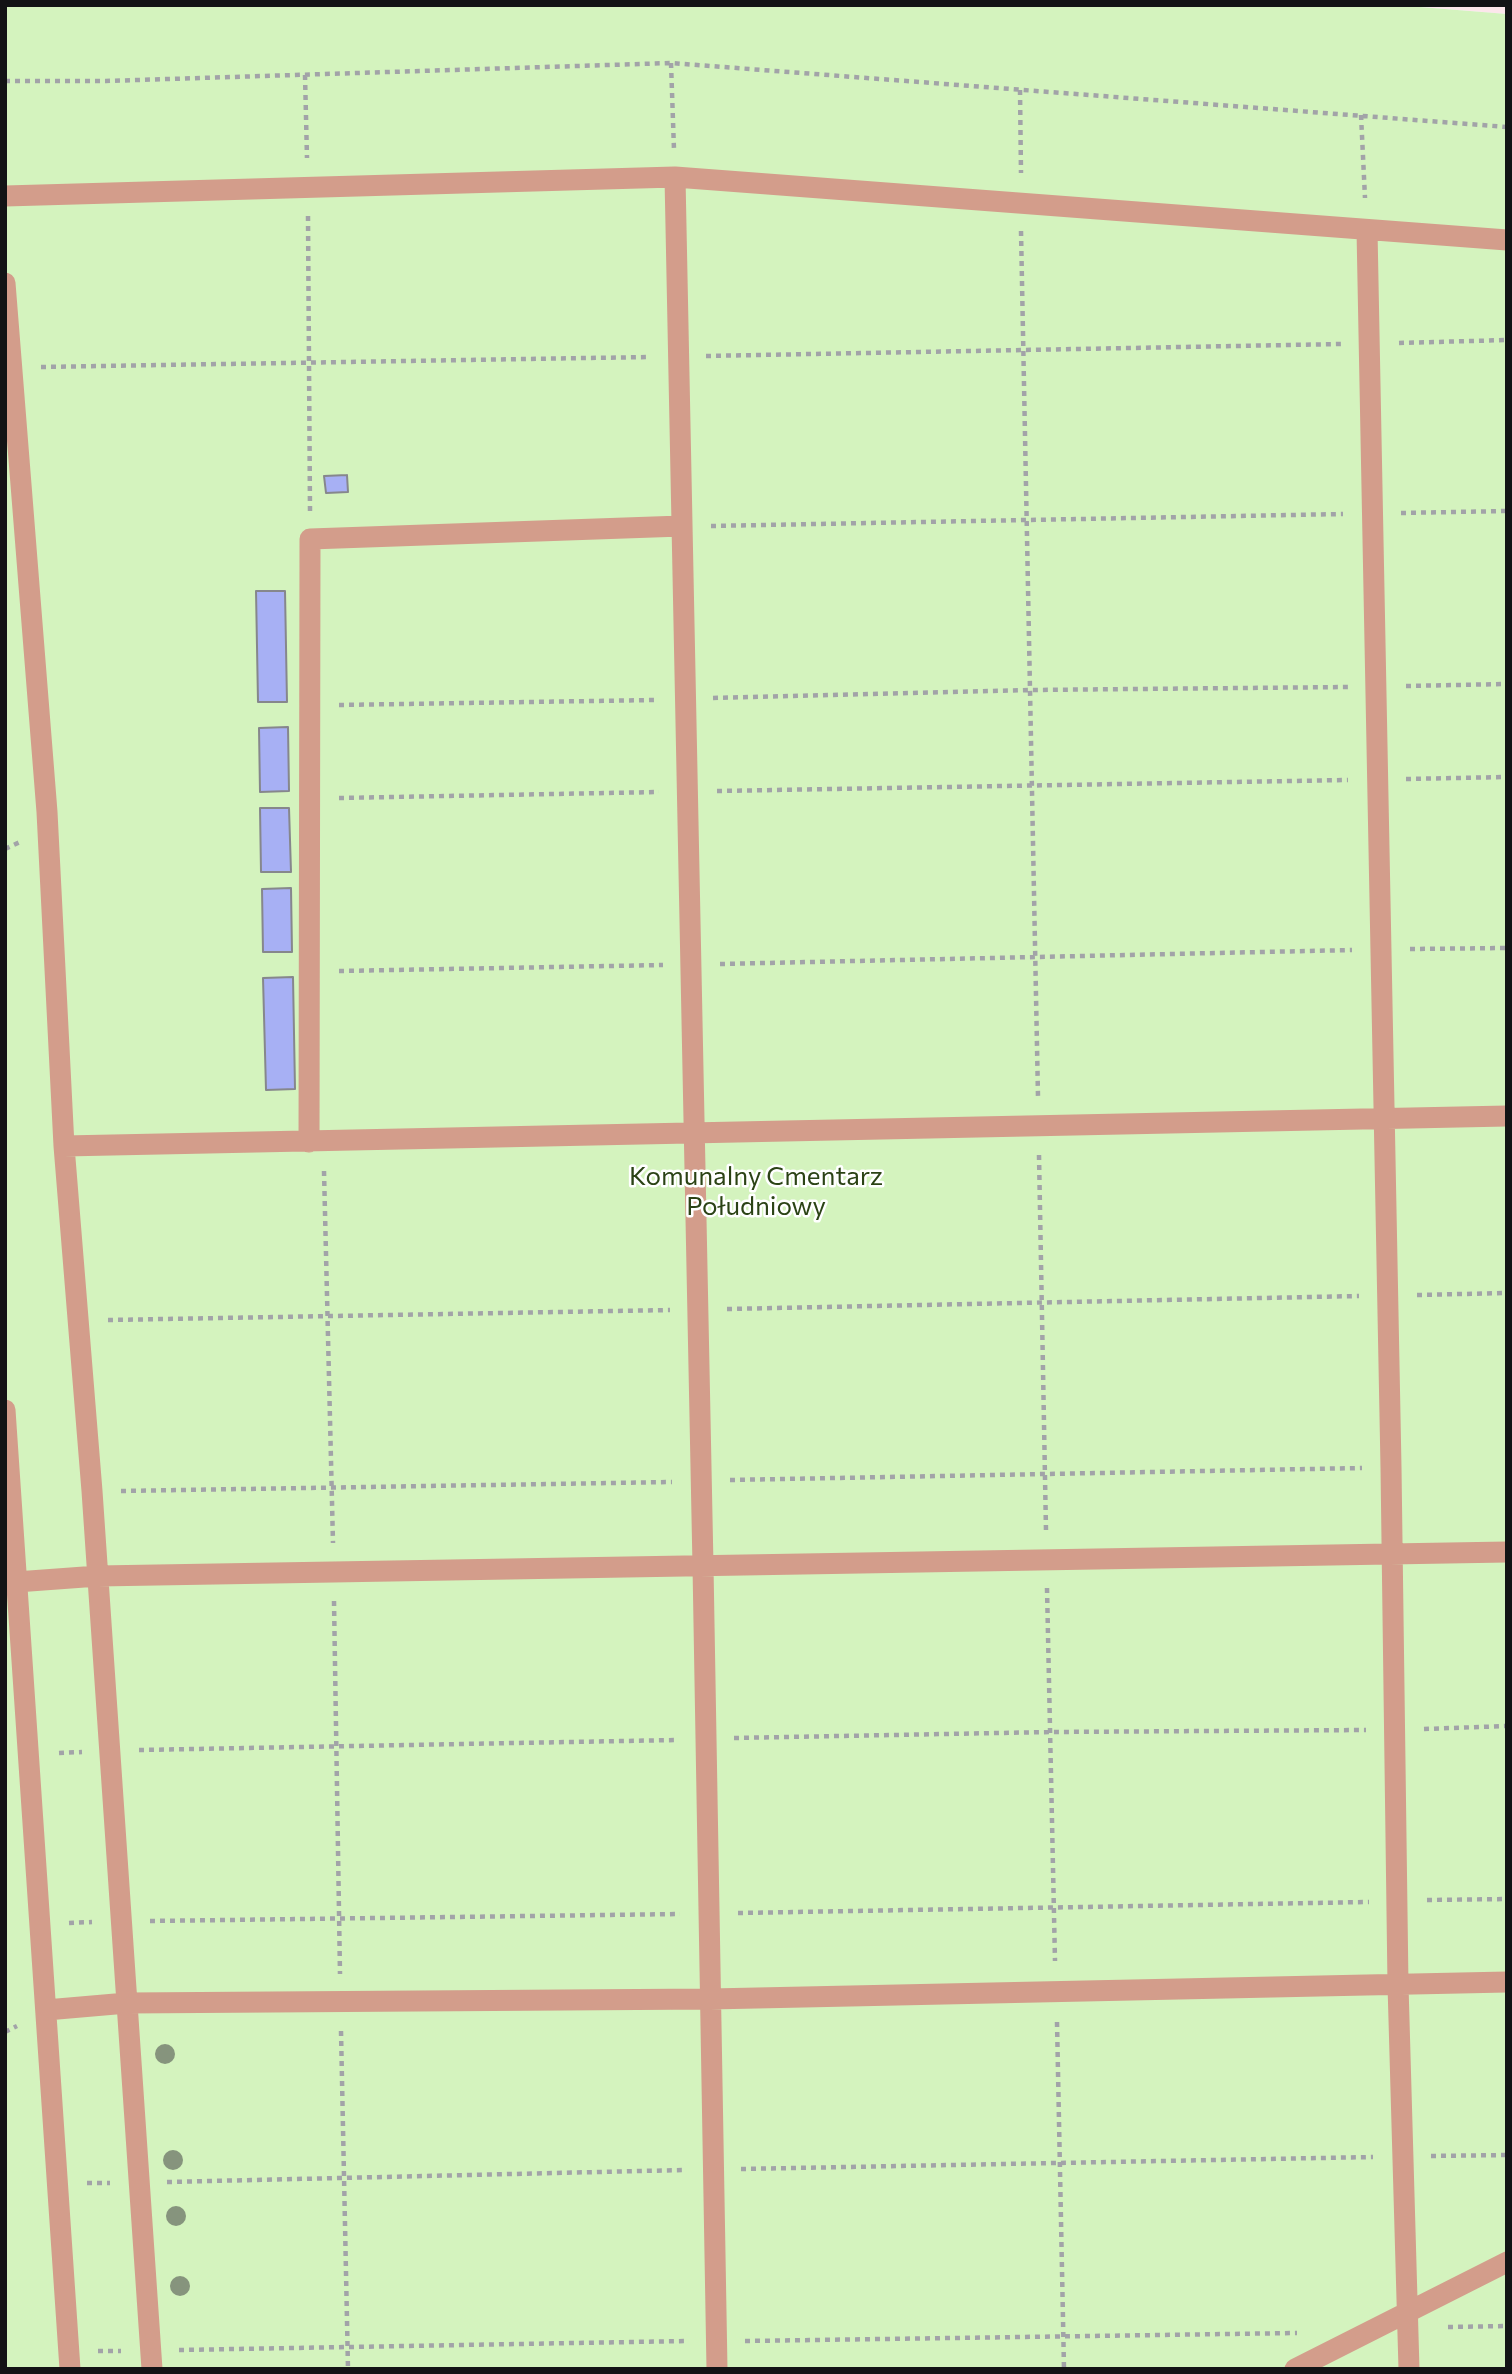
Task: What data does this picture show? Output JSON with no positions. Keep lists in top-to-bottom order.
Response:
{
  "parks": ["Komunalny Cmentarz Południowy"]
}
